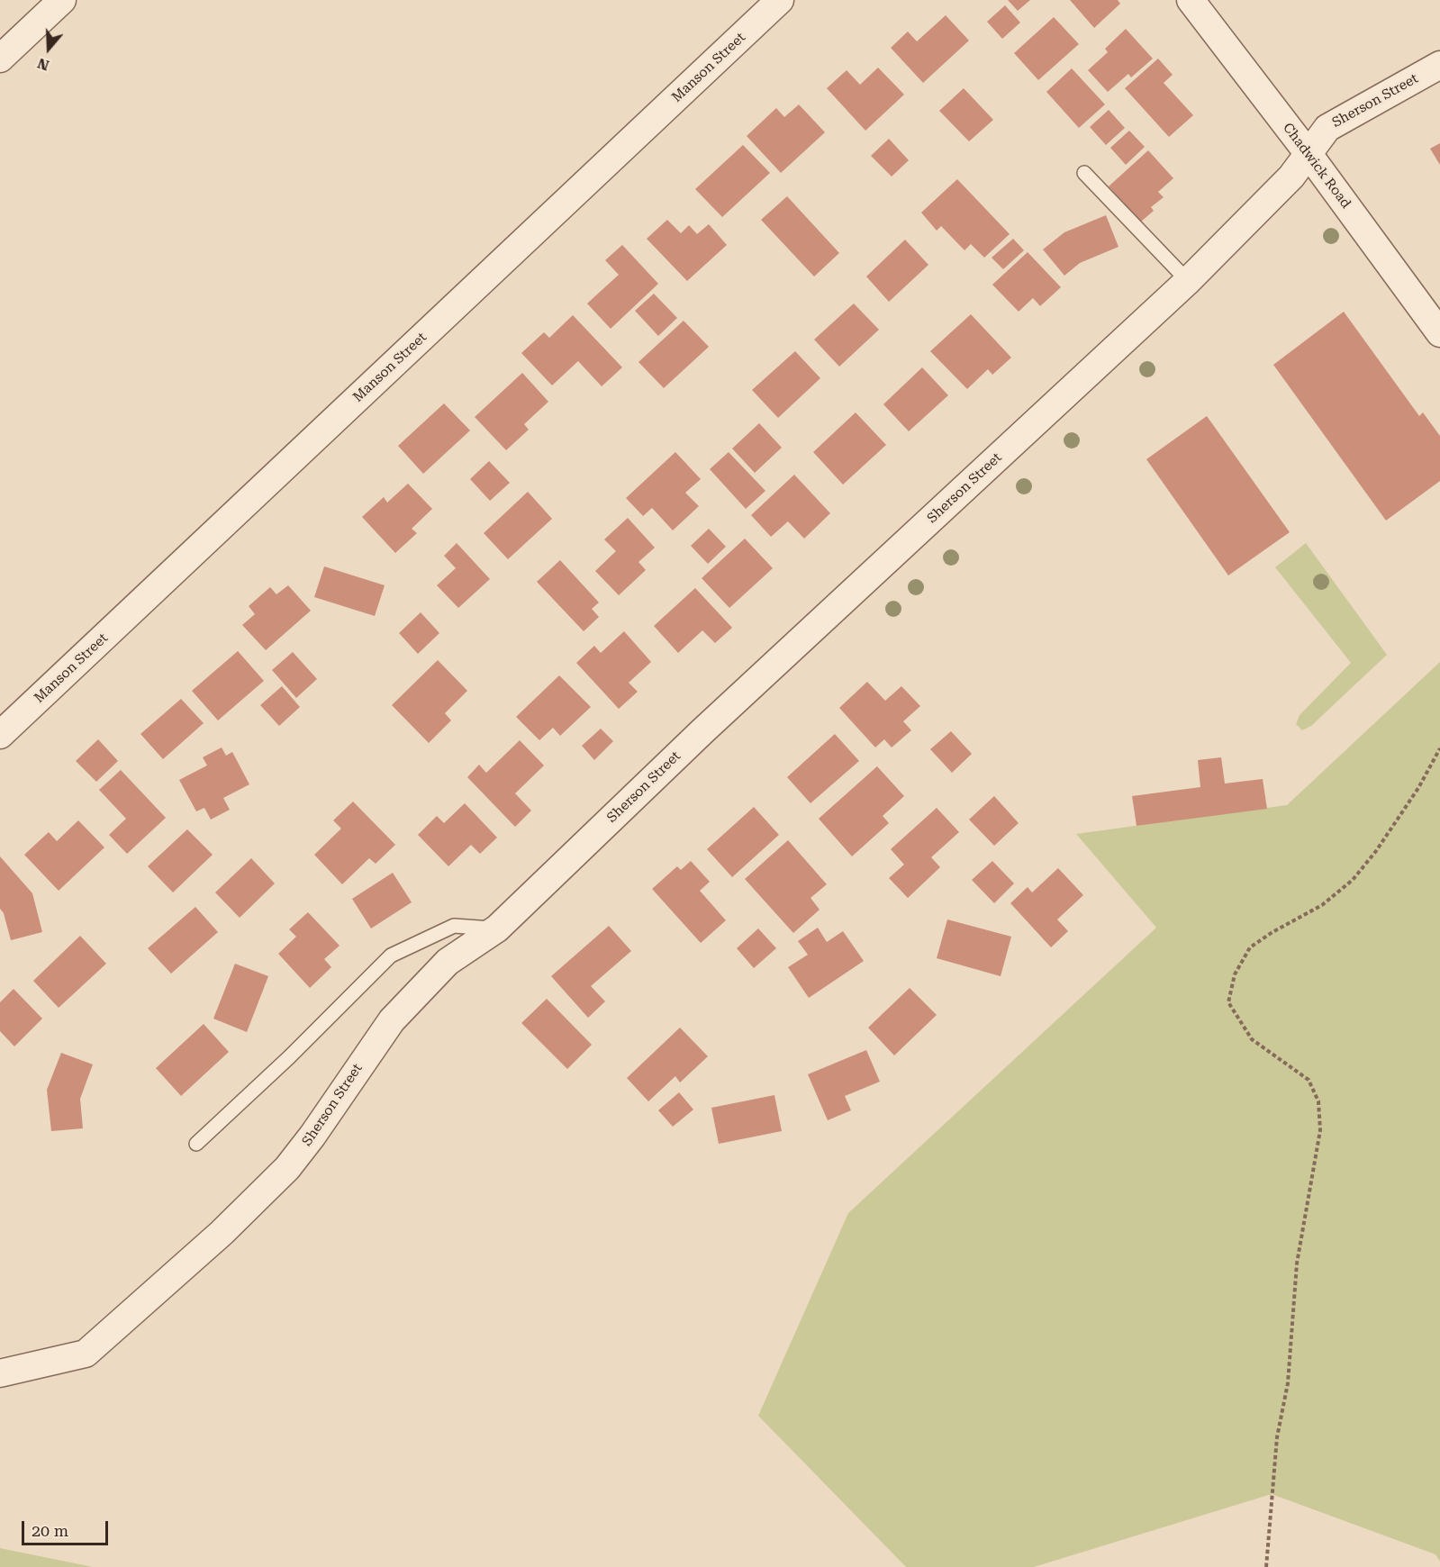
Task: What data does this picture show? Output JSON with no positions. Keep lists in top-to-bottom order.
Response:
{
  "streets": {
    "street": ["Manson Street", "Sherson Street", "Chadwick Road"]
  },
  "crossings": [
    ["Sherson Street", "Chadwick Road"]
  ],
  "scale_bar": "20 m",
  "north": "bottom"
}
